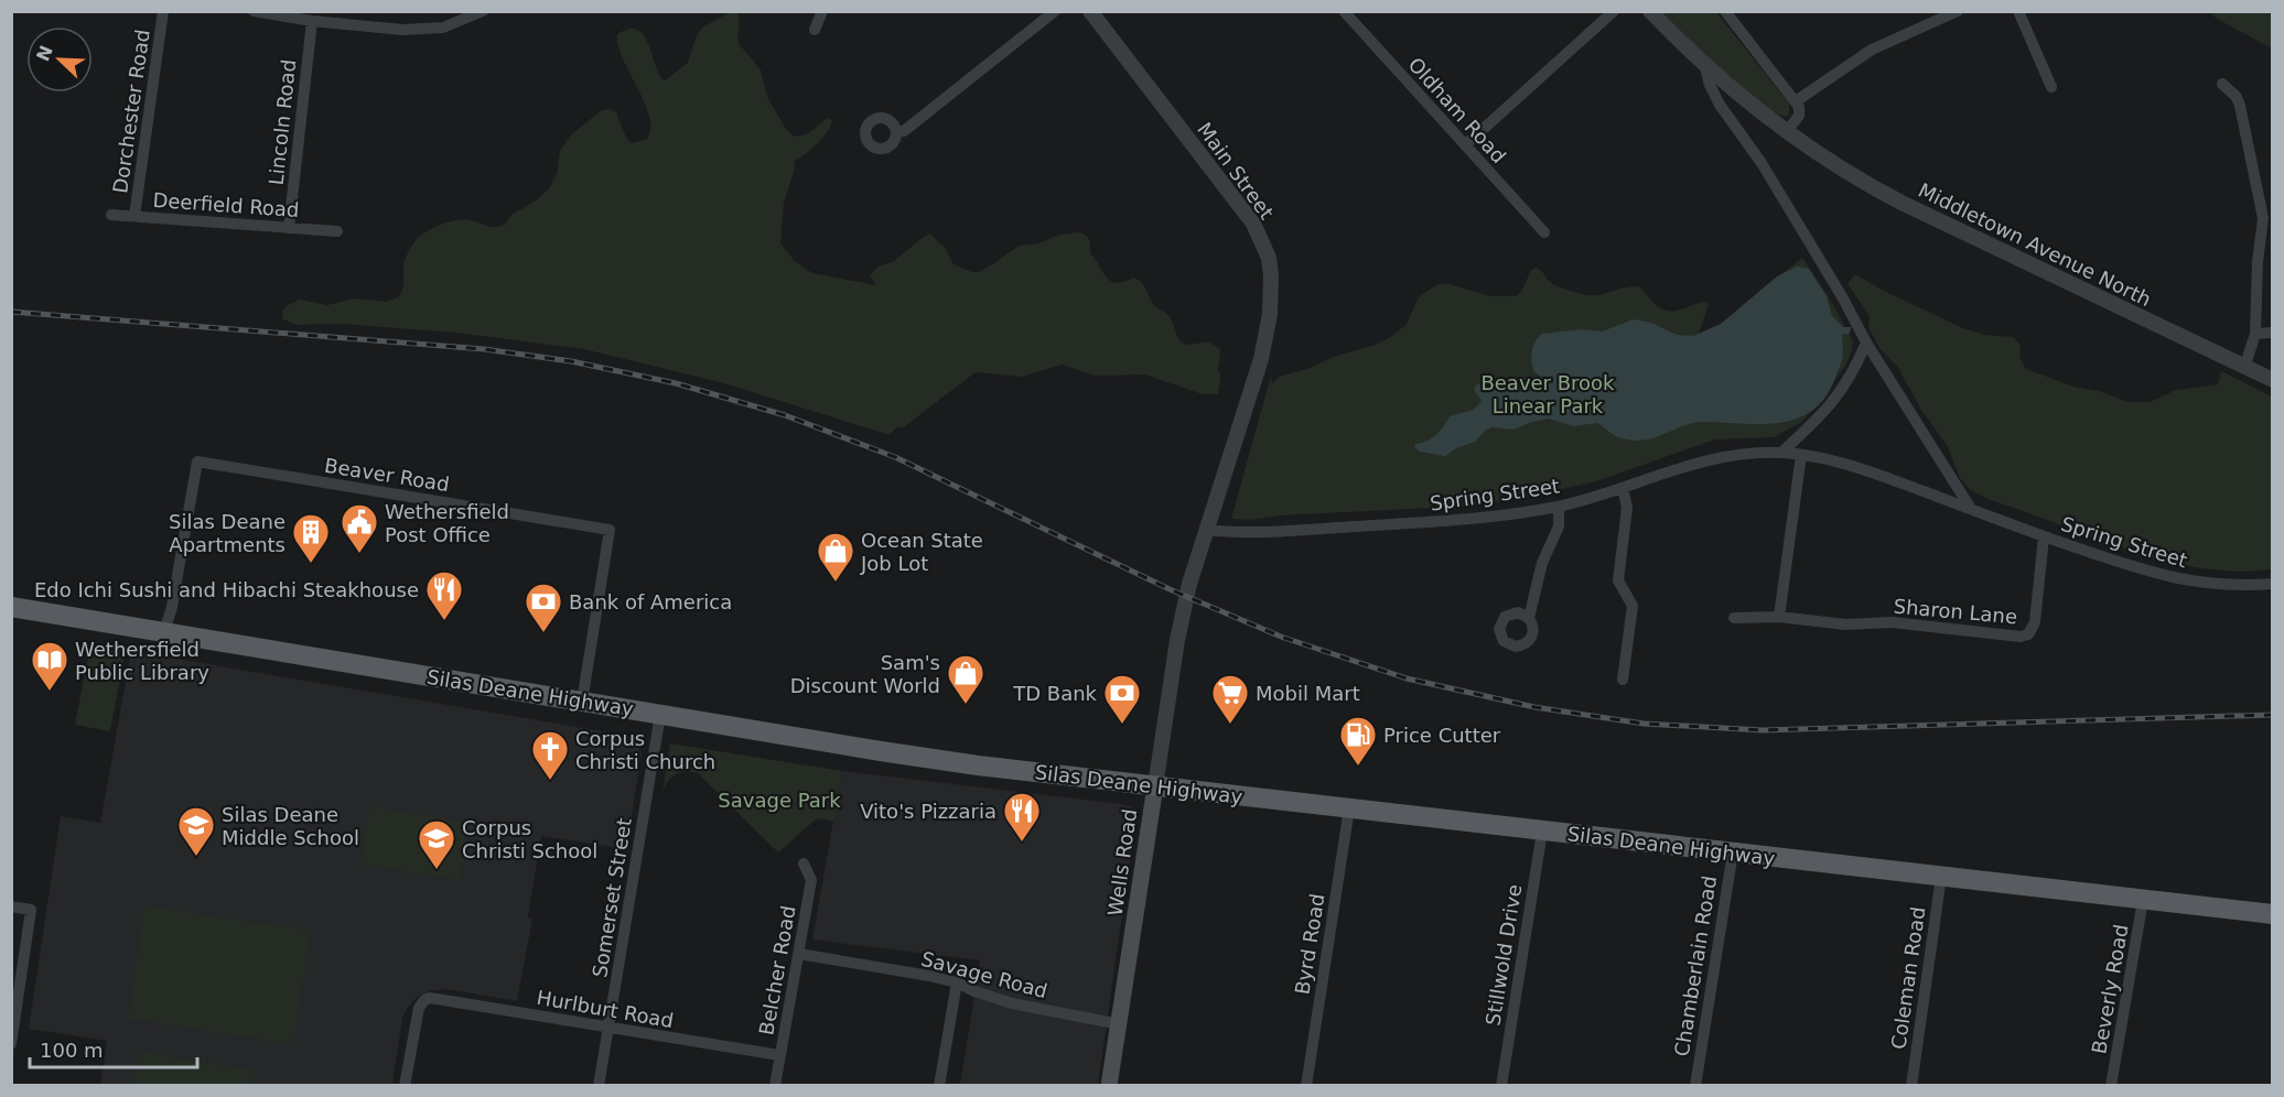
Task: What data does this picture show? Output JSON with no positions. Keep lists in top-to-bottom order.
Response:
{
  "streets": {
    "main road": ["Silas Deane Highway", "Wells Road"],
    "street": [
      "Oldham Road",
      "Dorchester Road",
      "Lincoln Road",
      "Main Street",
      "Deerfield Road",
      "Middletown Avenue North",
      "Beaver Road",
      "Spring Street",
      "Sharon Lane",
      "Somerset Street",
      "Byrd Road",
      "Stillwold Drive",
      "Chamberlain Road",
      "Belcher Road",
      "Savage Road",
      "Coleman Road",
      "Beverly Road",
      "Hurlburt Road"
    ]
  },
  "crossings": [
    ["Dorchester Road", "Deerfield Road"],
    ["Lincoln Road", "Deerfield Road"],
    ["Main Street", "Spring Street"],
    ["Main Street", "Wells Road"],
    ["Beaver Road", "Silas Deane Highway"],
    ["Spring Street", "Sharon Lane"],
    ["Spring Street", "Wells Road"],
    ["Silas Deane Highway", "Wells Road"],
    ["Silas Deane Highway", "Somerset Street"],
    ["Silas Deane Highway", "Byrd Road"],
    ["Silas Deane Highway", "Stillwold Drive"],
    ["Silas Deane Highway", "Chamberlain Road"],
    ["Silas Deane Highway", "Coleman Road"],
    ["Silas Deane Highway", "Beverly Road"],
    ["Wells Road", "Savage Road"],
    ["Somerset Street", "Hurlburt Road"],
    ["Belcher Road", "Savage Road"],
    ["Belcher Road", "Hurlburt Road"]
  ],
  "parks": ["Beaver Brook Linear Park", "Savage Park"],
  "places": {
    "public building": ["Wethersfield Post Office"],
    "building": ["Silas Deane Apartments"],
    "shop": ["Ocean State Job Lot", "Sam's Discount World"],
    "restaurant": ["Edo Ichi Sushi and Hibachi Steakhouse", "Vito's Pizzaria"],
    "bank": ["Bank of America", "TD Bank"],
    "library": ["Wethersfield Public Library"],
    "supermarket": ["Mobil Mart"],
    "fuel station": ["Price Cutter"],
    "church": ["Corpus Christi Church"],
    "school or university": ["Silas Deane Middle School", "Corpus Christi School"]
  },
  "scale_bar": "100 m",
  "north": "top left"
}
